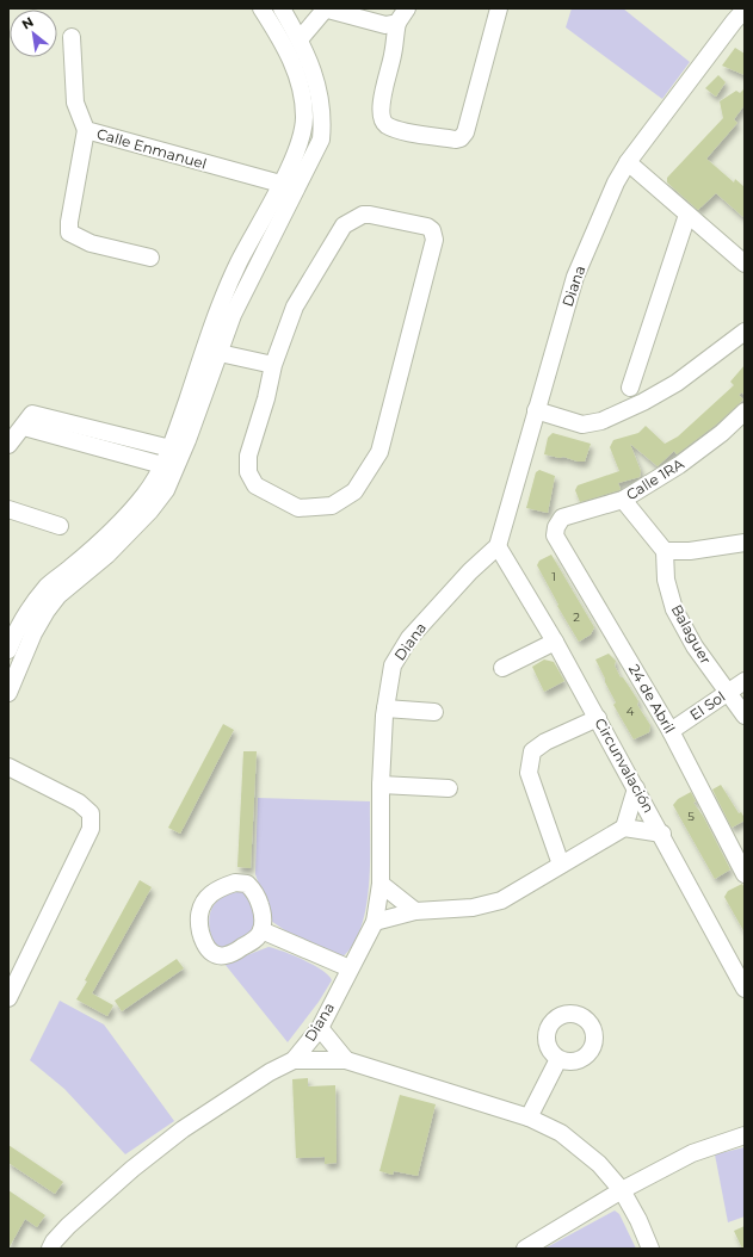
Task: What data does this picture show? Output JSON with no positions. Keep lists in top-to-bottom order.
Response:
{
  "streets": {
    "street": [
      "Calle Enmanuel",
      "Diana",
      "Calle 1RA",
      "Balaguer",
      "24 de Abril",
      "El Sol",
      "Circunvalación"
    ]
  },
  "crossings": [
    ["Diana", "Circunvalación"],
    ["Calle 1RA", "24 de Abril"],
    ["Balaguer", "El Sol"],
    ["24 de Abril", "El Sol"]
  ],
  "house_numbers": [
    "1",
    "2",
    "4",
    "5"
  ],
  "north": "top left"
}
